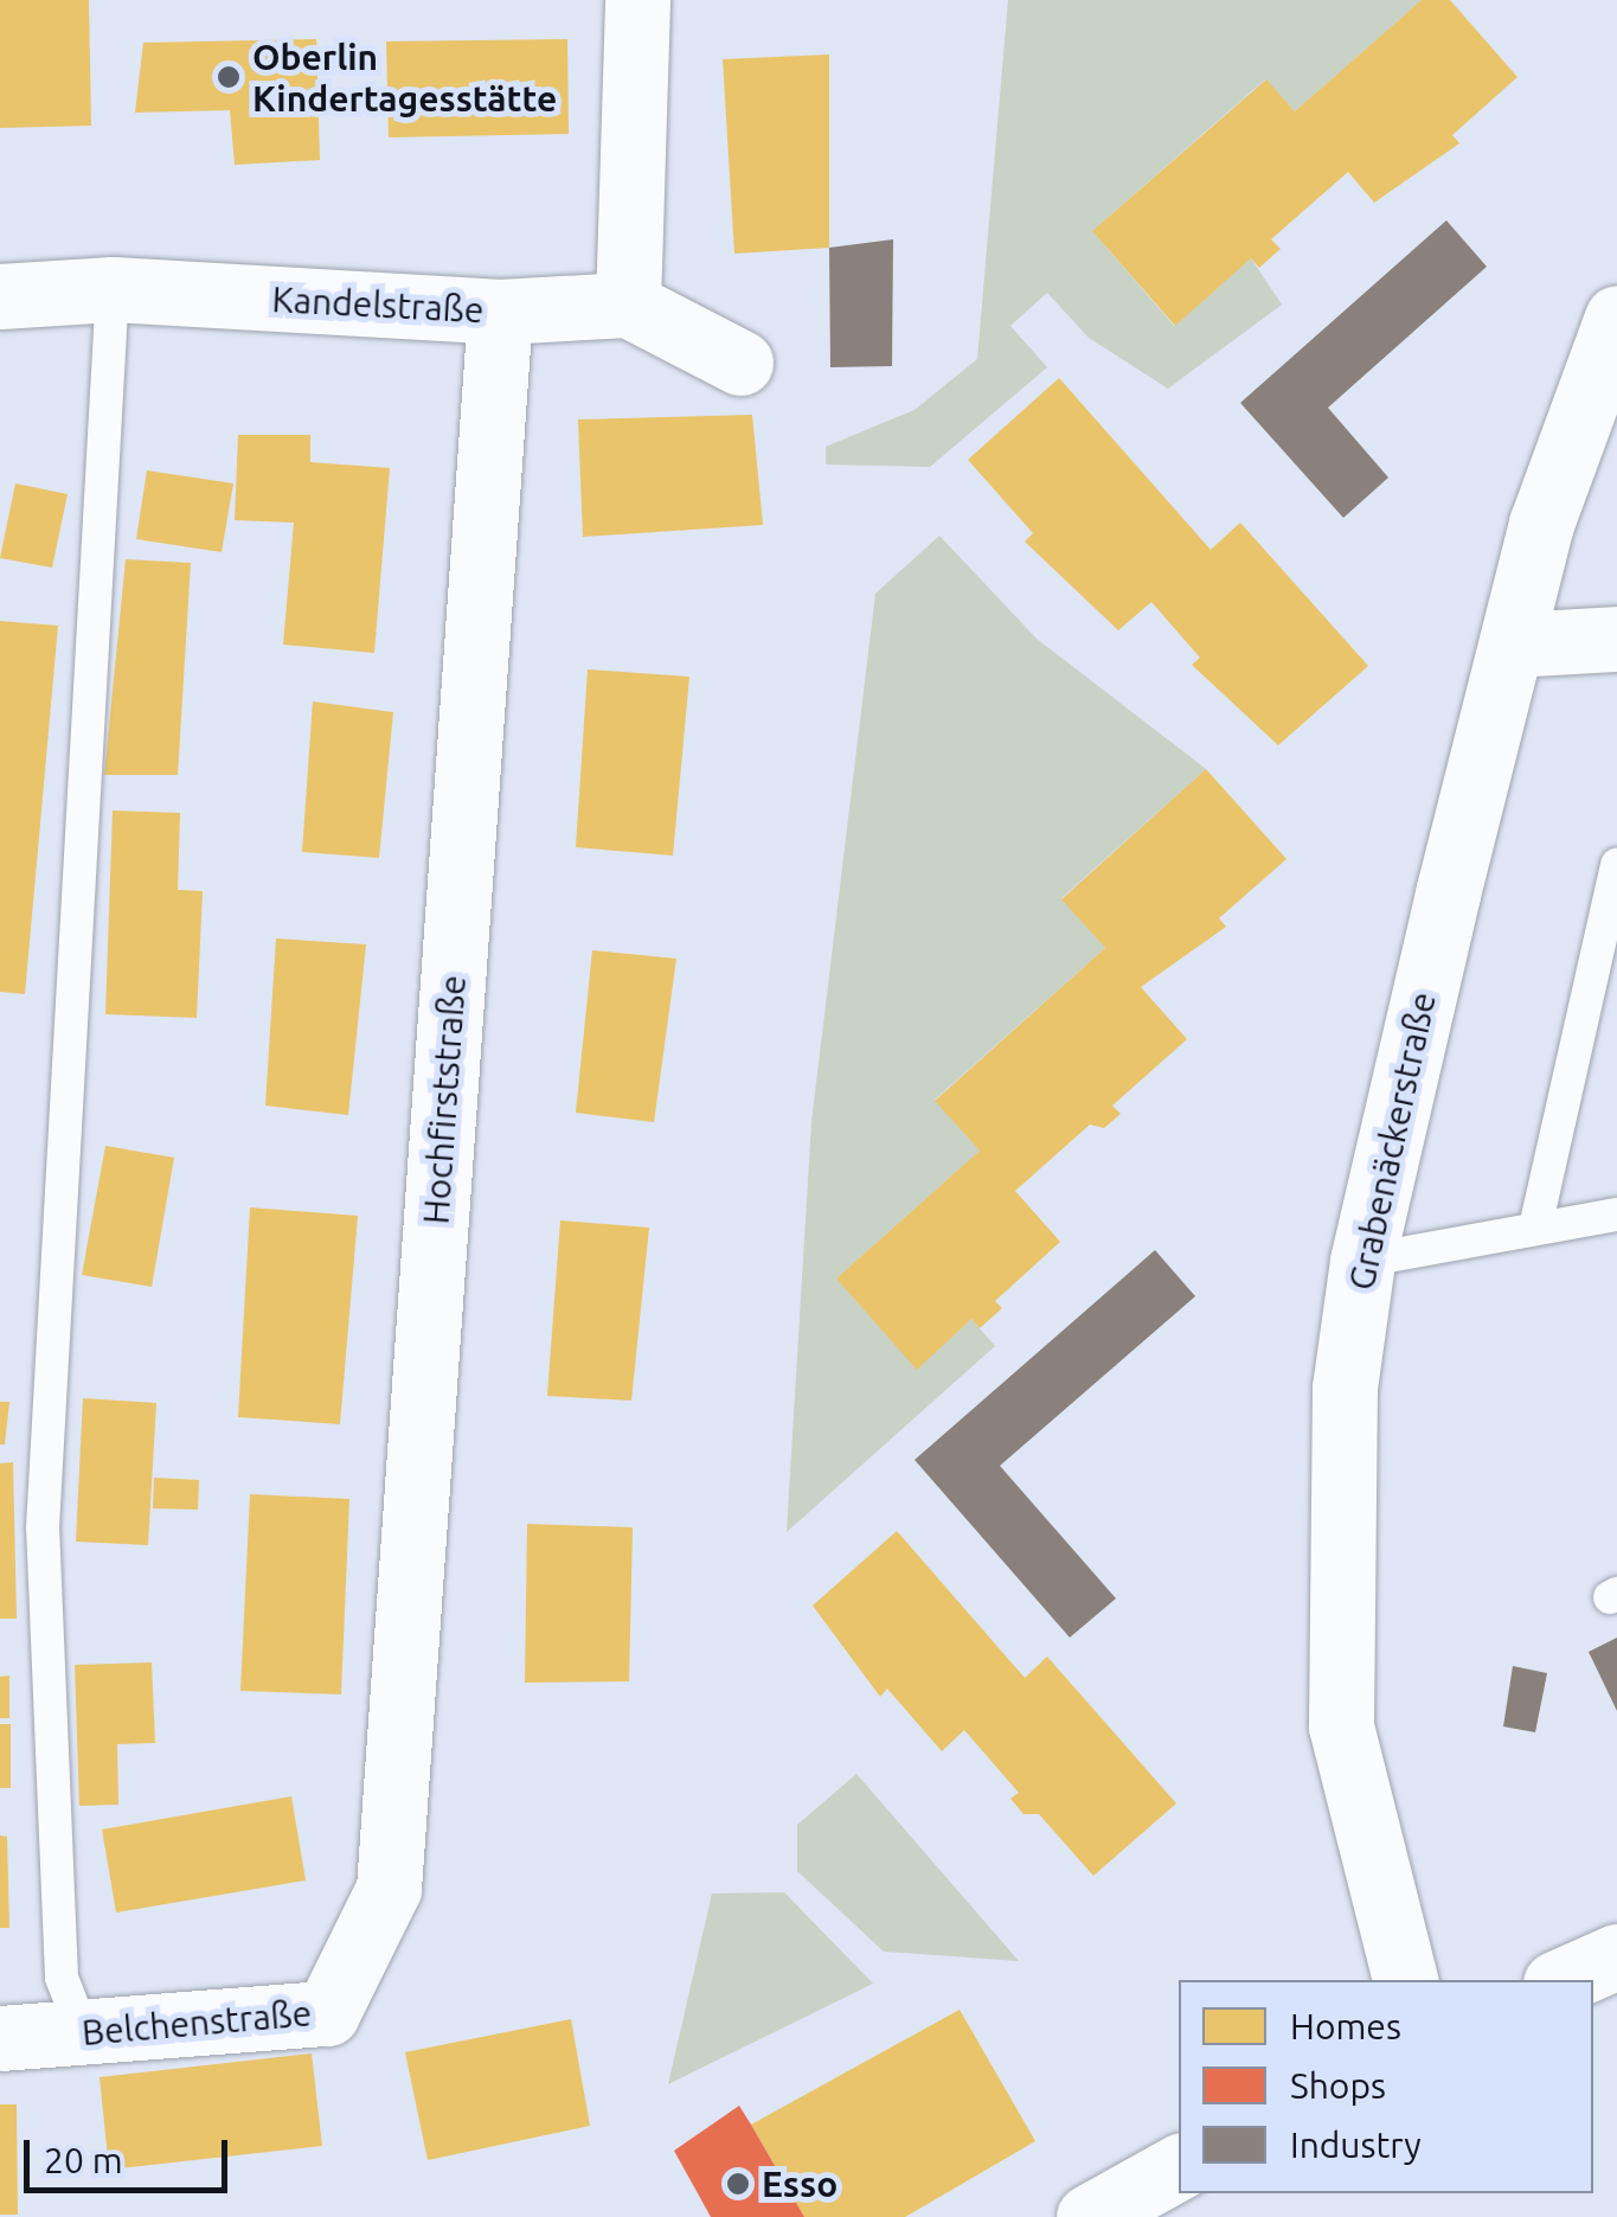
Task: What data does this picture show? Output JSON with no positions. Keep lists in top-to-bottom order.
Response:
{
  "streets": {
    "street": [
      "Kandelstraße",
      "Hochfirststraße",
      "Grabenäckerstraße",
      "Belchenstraße"
    ]
  },
  "crossings": [
    ["Kandelstraße", "Hochfirststraße"],
    ["Hochfirststraße", "Belchenstraße"]
  ],
  "places": ["Oberlin Kindertagesstätte", "Esso"],
  "legend": ["Homes", "Shops", "Industry"],
  "scale_bar": "20 m"
}
